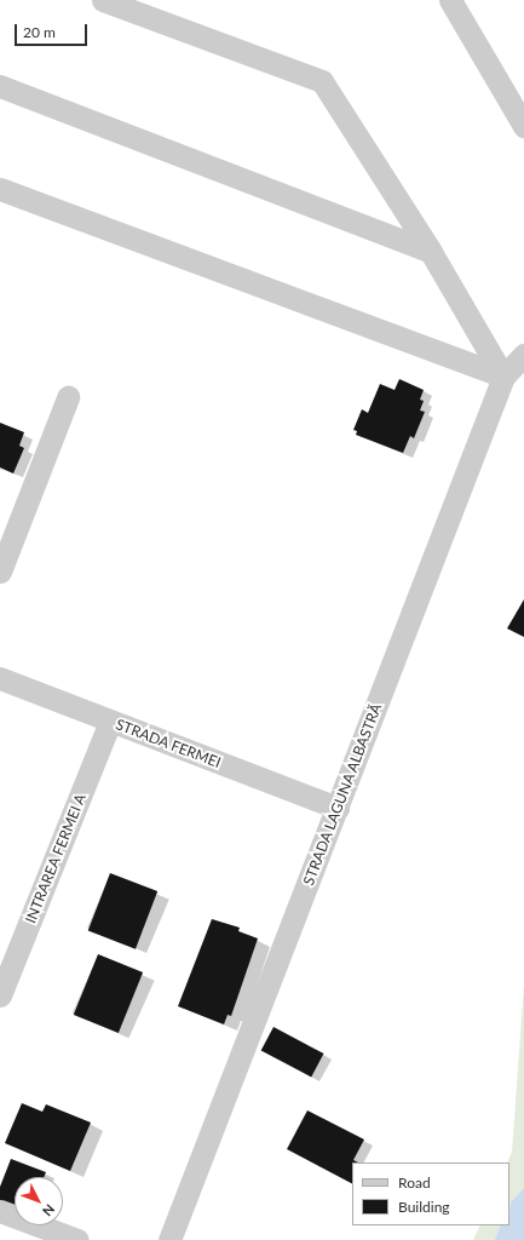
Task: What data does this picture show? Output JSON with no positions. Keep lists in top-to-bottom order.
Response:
{
  "streets": {
    "street": ["STRADA FERMEI", "STRADA LAGUNA ALBASTRĂ", "INTRAREA FERMEI A"]
  },
  "crossings": [
    ["STRADA FERMEI", "STRADA LAGUNA ALBASTRĂ"],
    ["STRADA FERMEI", "INTRAREA FERMEI A"]
  ],
  "legend": ["Road", "Building"],
  "scale_bar": "20 m",
  "north": "bottom right"
}
